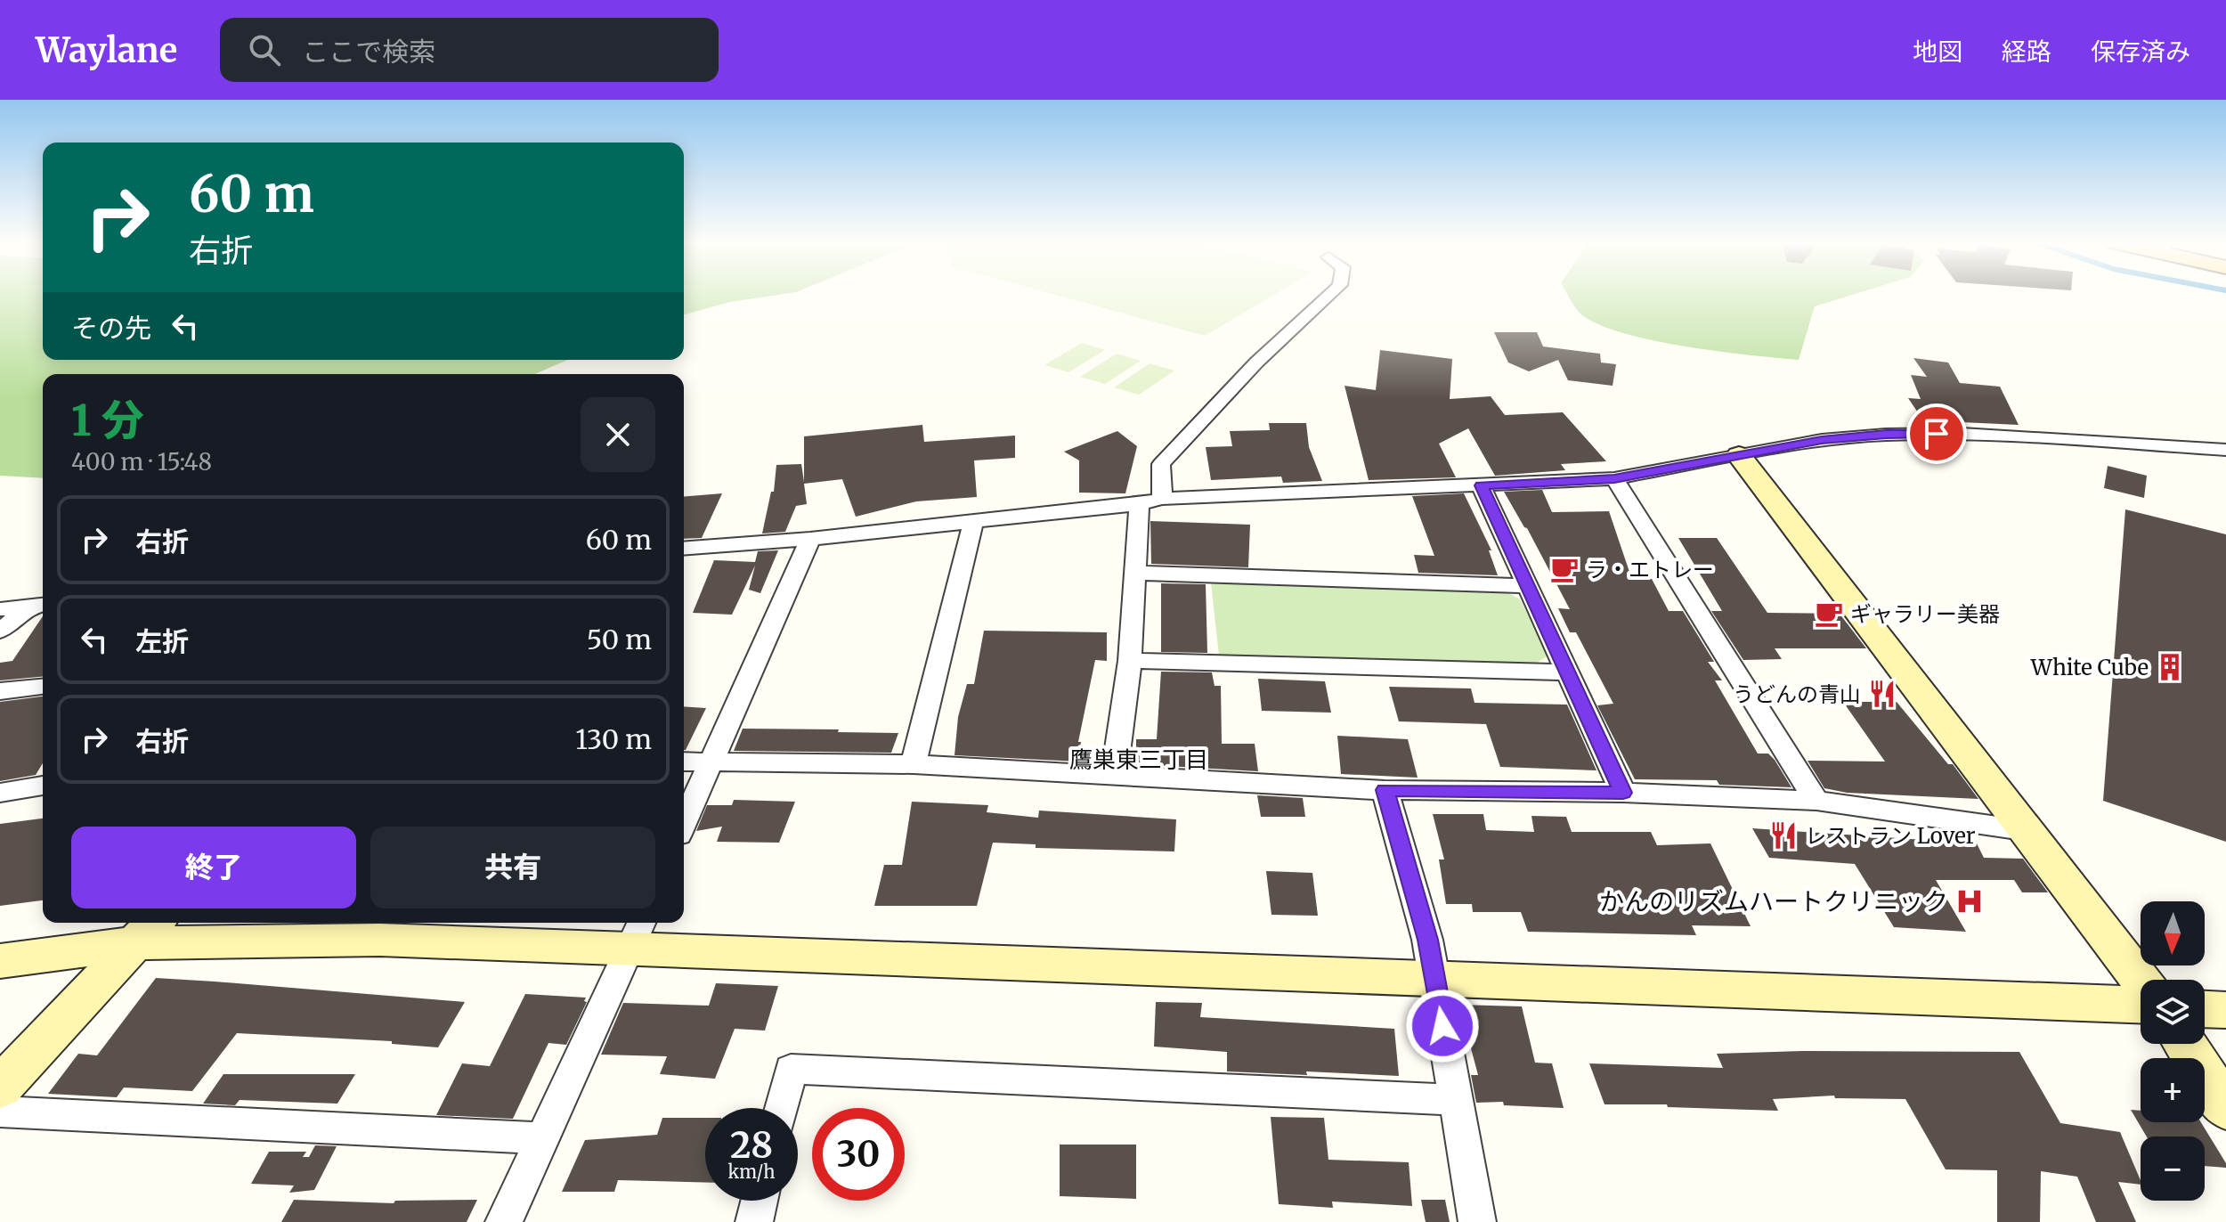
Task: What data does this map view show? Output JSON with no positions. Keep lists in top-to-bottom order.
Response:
{
  "districts": ["鷹巣東三丁目"],
  "places": {
    "cafe": ["ラ・エトレー", "ギャラリー美器"],
    "building": ["White Cube"],
    "restaurant": ["うどんの青山", "レストラン Lover"],
    "hospital": ["かんのリズムハートクリニック"]
  },
  "north": "bottom",
  "page": {
    "header": "Waylane",
    "search": "ここで検索",
    "nav": ["地図", "経路", "保存済み"],
    "turn": ["60 m", "右折"],
    "then": "その先",
    "heading": ["1 分", "400 m · 15:48"],
    "list": [
      {
        "name": "右折",
        "value": "60 m"
      },
      {
        "name": "左折",
        "value": "50 m"
      },
      {
        "name": "右折",
        "value": "130 m"
      }
    ],
    "buttons": ["終了", "共有"],
    "map_buttons": ["+", "−"],
    "speed": "28 km/h",
    "limit": "30"
  }
}
